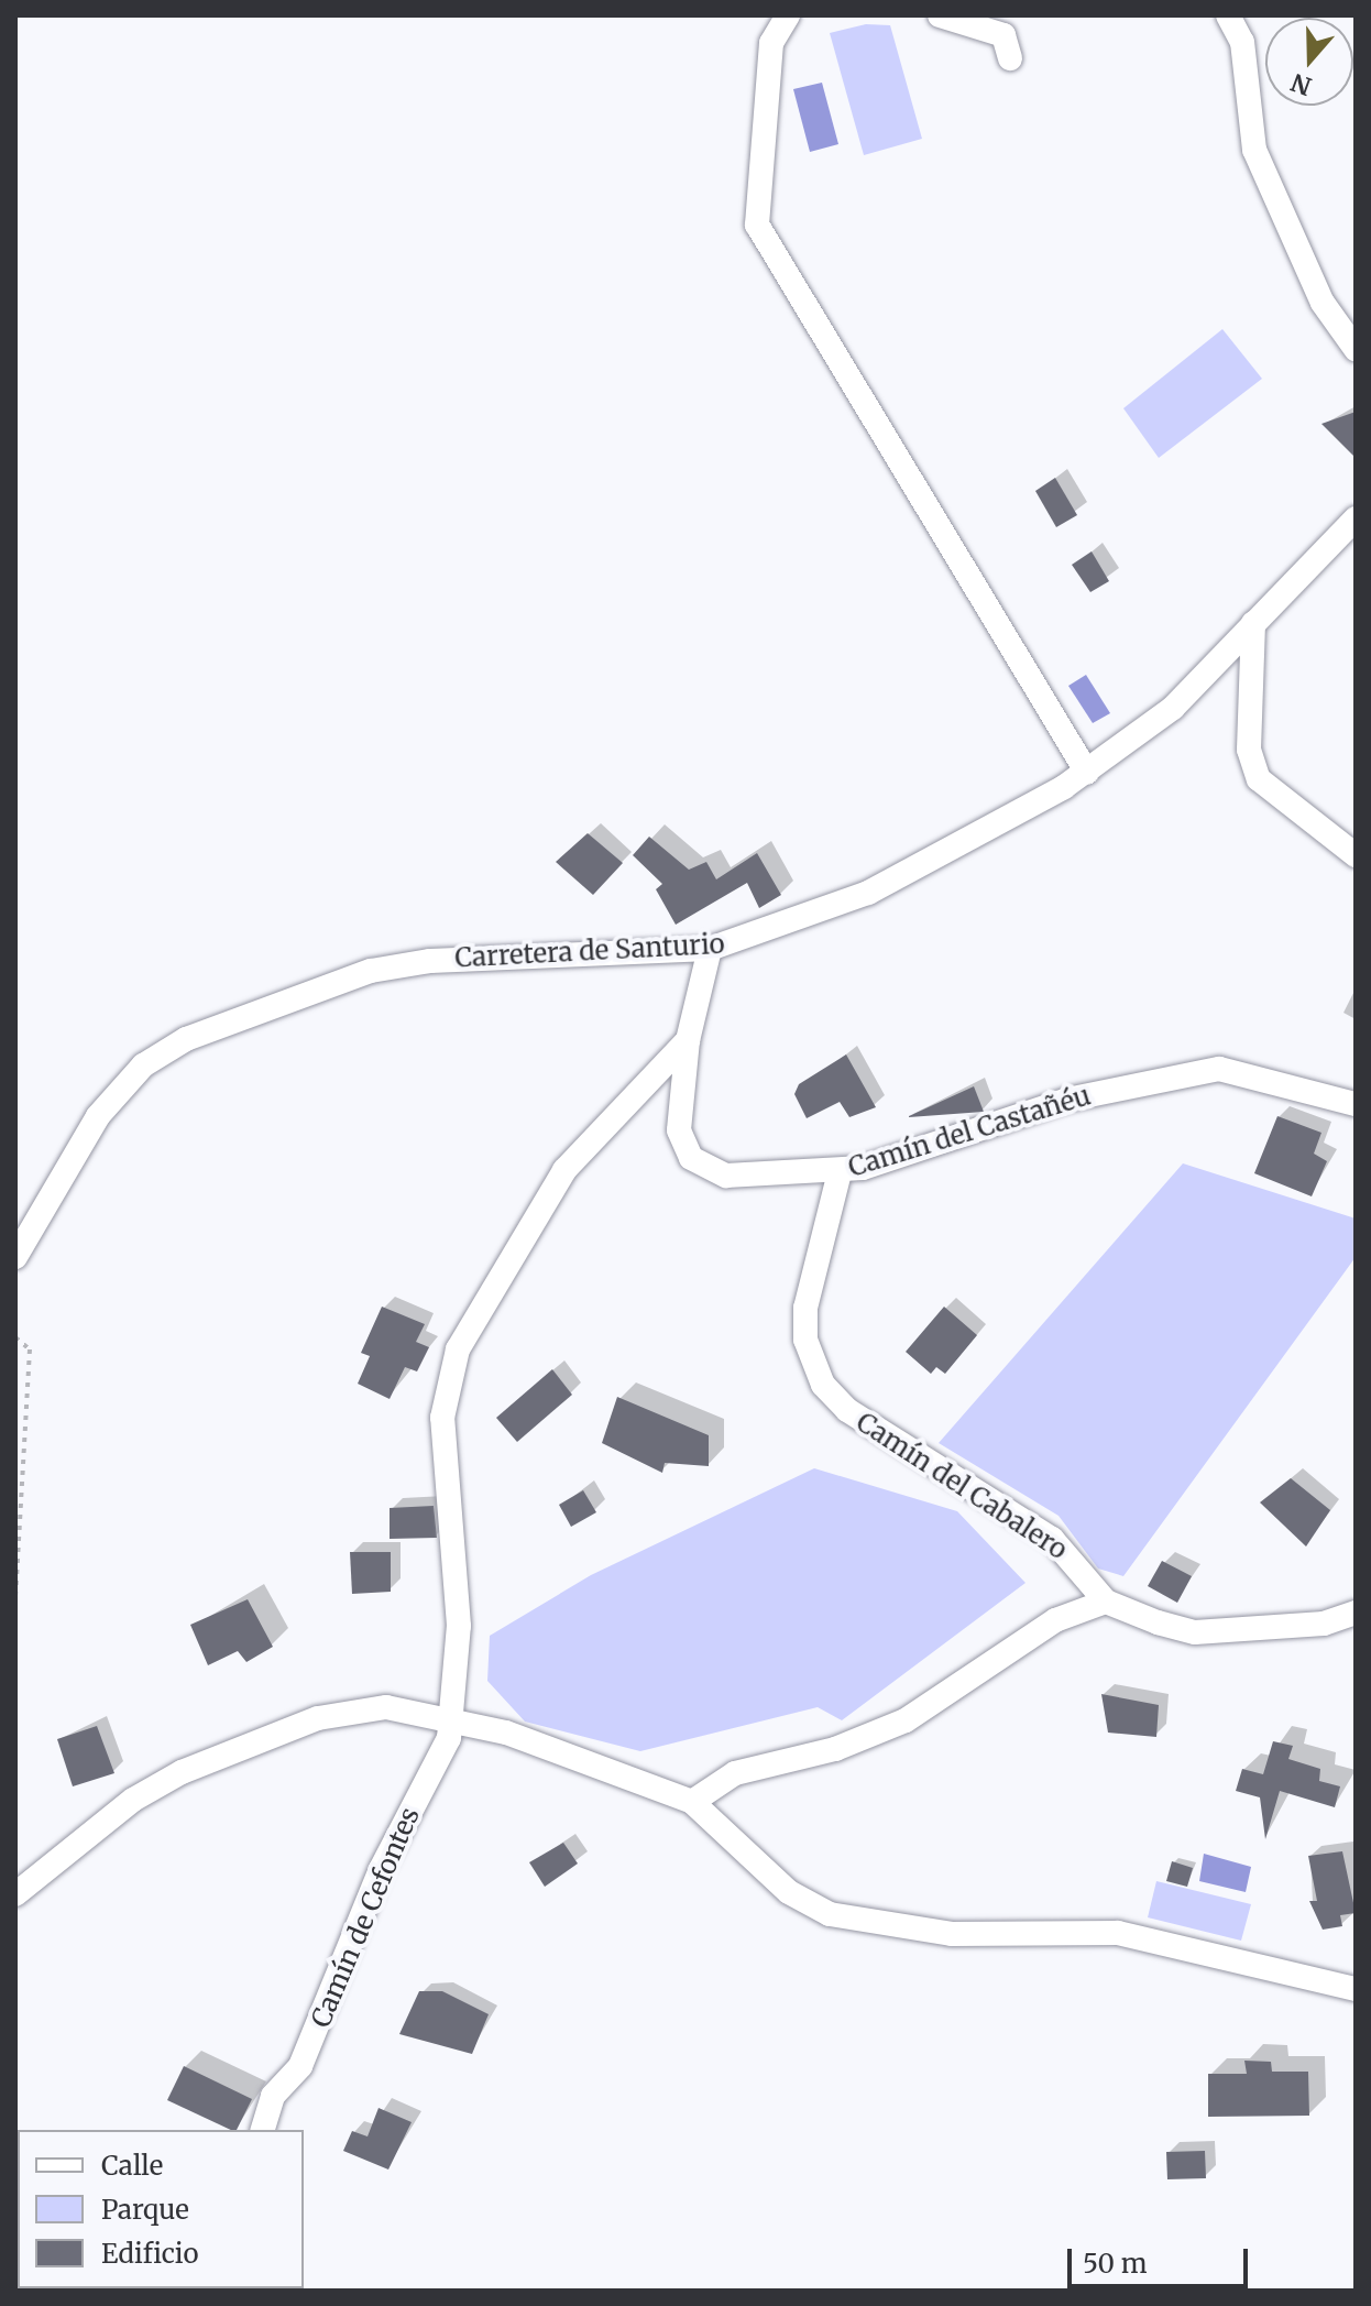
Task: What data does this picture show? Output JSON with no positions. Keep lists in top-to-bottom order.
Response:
{
  "streets": {
    "street": [
      "Carretera de Santurio",
      "Camín del Castañéu",
      "Camín del Cabalero",
      "Camín de Cefontes"
    ]
  },
  "crossings": [
    ["Carretera de Santurio", "Camín del Castañéu"],
    ["Camín del Castañéu", "Camín del Cabalero"],
    ["Camín del Castañéu", "Camín de Cefontes"]
  ],
  "legend": ["Calle", "Parque", "Edificio"],
  "scale_bar": "50 m",
  "north": "bottom"
}
